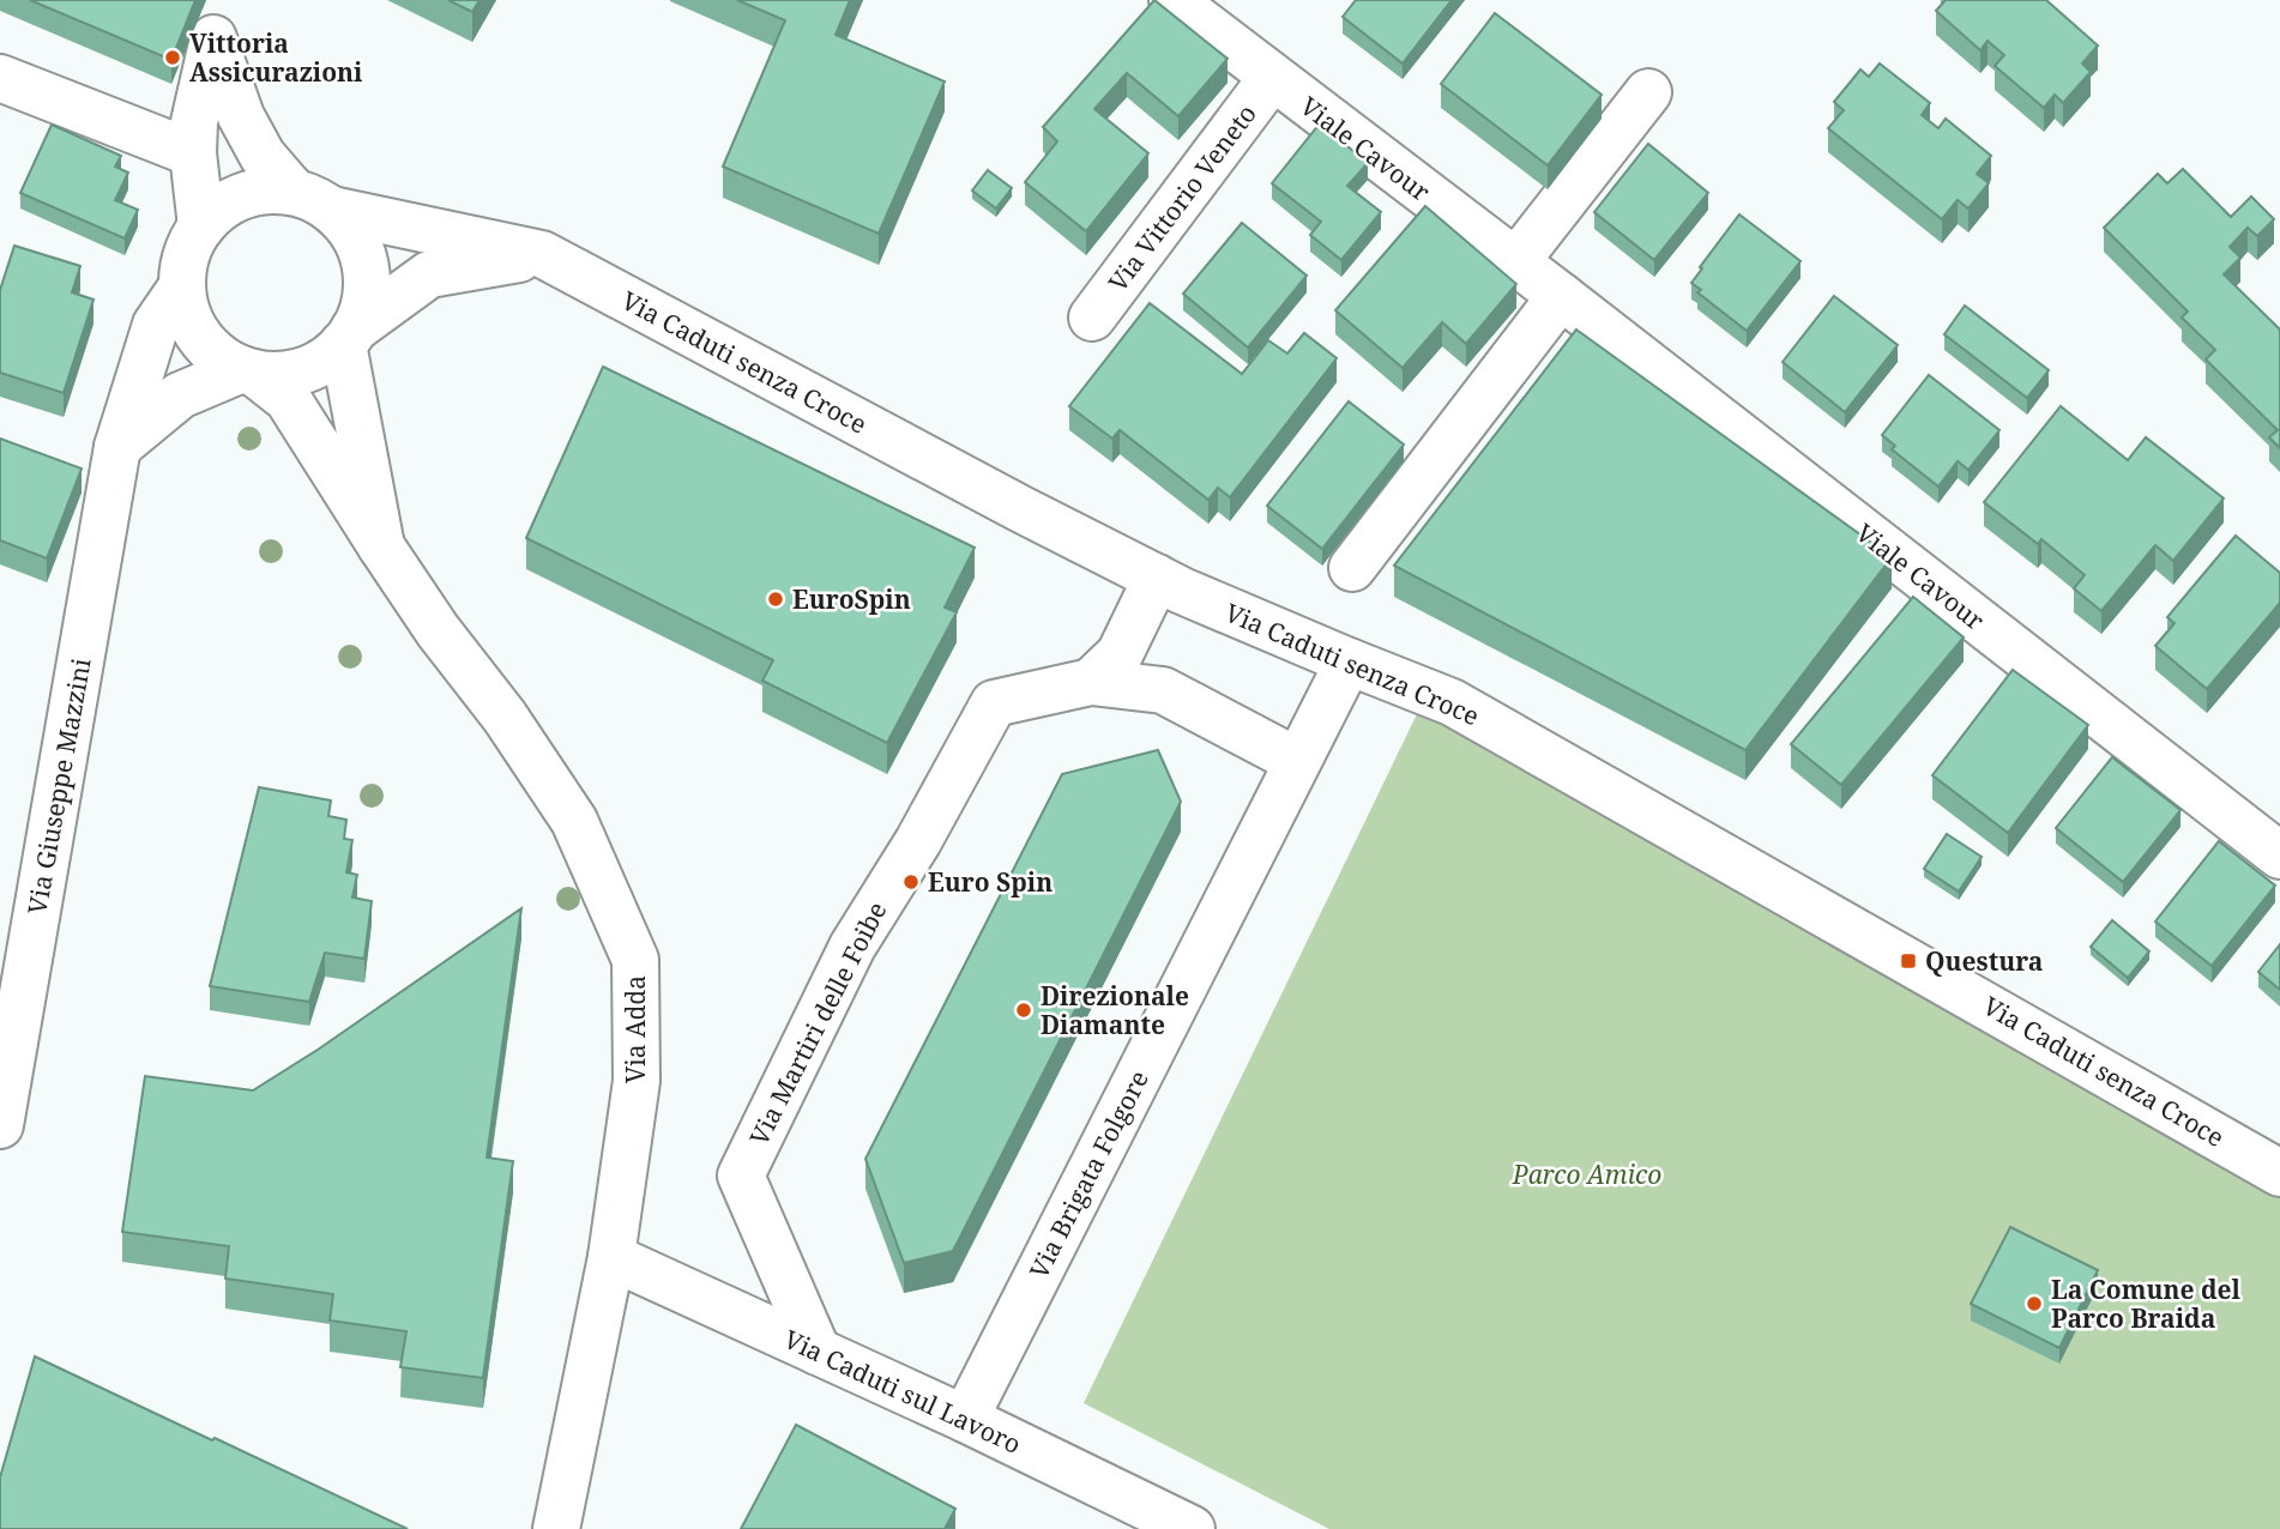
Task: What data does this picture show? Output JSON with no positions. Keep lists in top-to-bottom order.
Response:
{
  "streets": {
    "street": [
      "Viale Cavour",
      "Via Vittorio Veneto",
      "Via Caduti senza Croce",
      "Via Giuseppe Mazzini",
      "Via Martiri delle Foibe",
      "Via Adda",
      "Via Brigata Folgore",
      "Via Caduti sul Lavoro"
    ]
  },
  "crossings": [
    ["Viale Cavour", "Via Vittorio Veneto"],
    ["Via Caduti senza Croce", "Via Giuseppe Mazzini"],
    ["Via Caduti senza Croce", "Via Adda"],
    ["Via Caduti senza Croce", "Via Brigata Folgore"],
    ["Via Giuseppe Mazzini", "Via Adda"],
    ["Via Martiri delle Foibe", "Via Brigata Folgore"],
    ["Via Martiri delle Foibe", "Via Caduti sul Lavoro"],
    ["Via Adda", "Via Caduti sul Lavoro"],
    ["Via Brigata Folgore", "Via Caduti sul Lavoro"]
  ],
  "parks": ["Parco Amico"],
  "places": {
    "other": [
      "Vittoria Assicurazioni",
      "EuroSpin",
      "Euro Spin",
      "Direzionale Diamante",
      "La Comune del Parco Braida"
    ],
    "transit": ["Questura"]
  }
}
